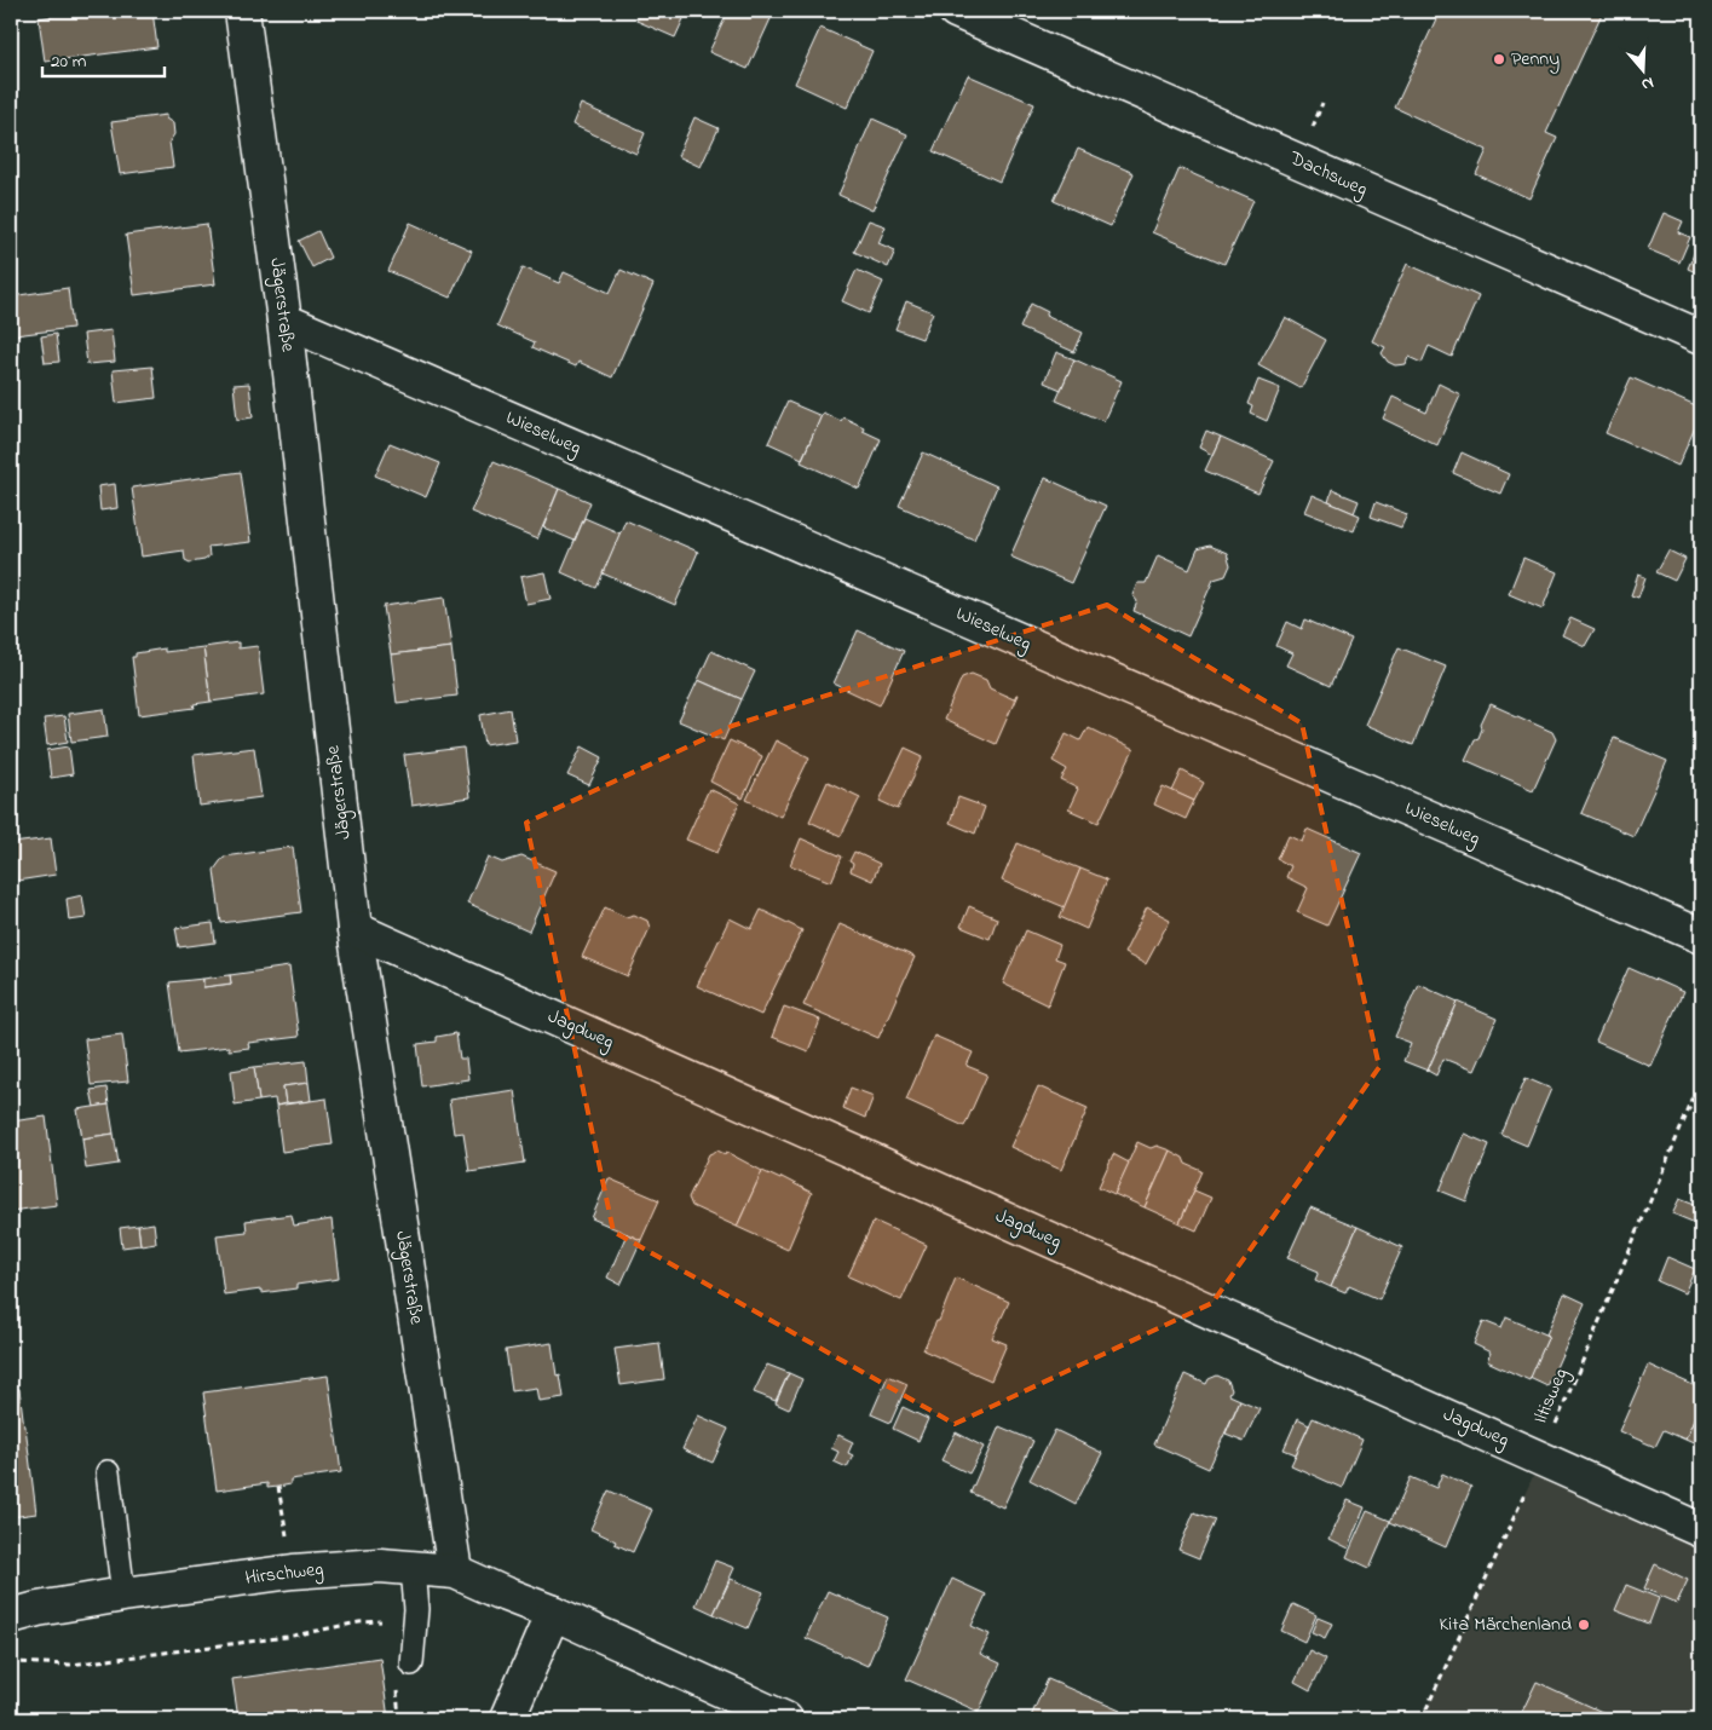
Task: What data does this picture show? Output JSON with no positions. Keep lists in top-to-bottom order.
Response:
{
  "streets": {
    "street": [
      "Dachsweg",
      "Jägerstraße",
      "Wieselweg",
      "Jagdweg",
      "Hirschweg"
    ],
    "path": ["Iltisweg"]
  },
  "crossings": [
    ["Jägerstraße", "Wieselweg"],
    ["Jägerstraße", "Jagdweg"],
    ["Jägerstraße", "Hirschweg"],
    ["Jagdweg", "Iltisweg"]
  ],
  "places": ["Penny", "Kita Märchenland"],
  "scale_bar": "20 m",
  "north": "bottom"
}
